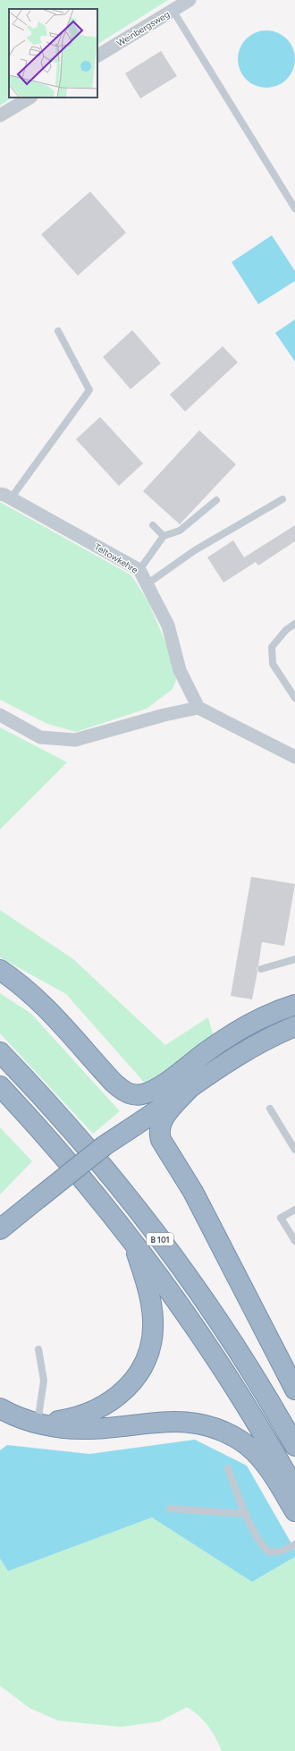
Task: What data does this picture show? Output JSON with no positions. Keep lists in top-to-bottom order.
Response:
{
  "streets": {
    "highway": ["B 101"],
    "street": ["Weinbergsweg", "Teltowkehre"]
  }
}
